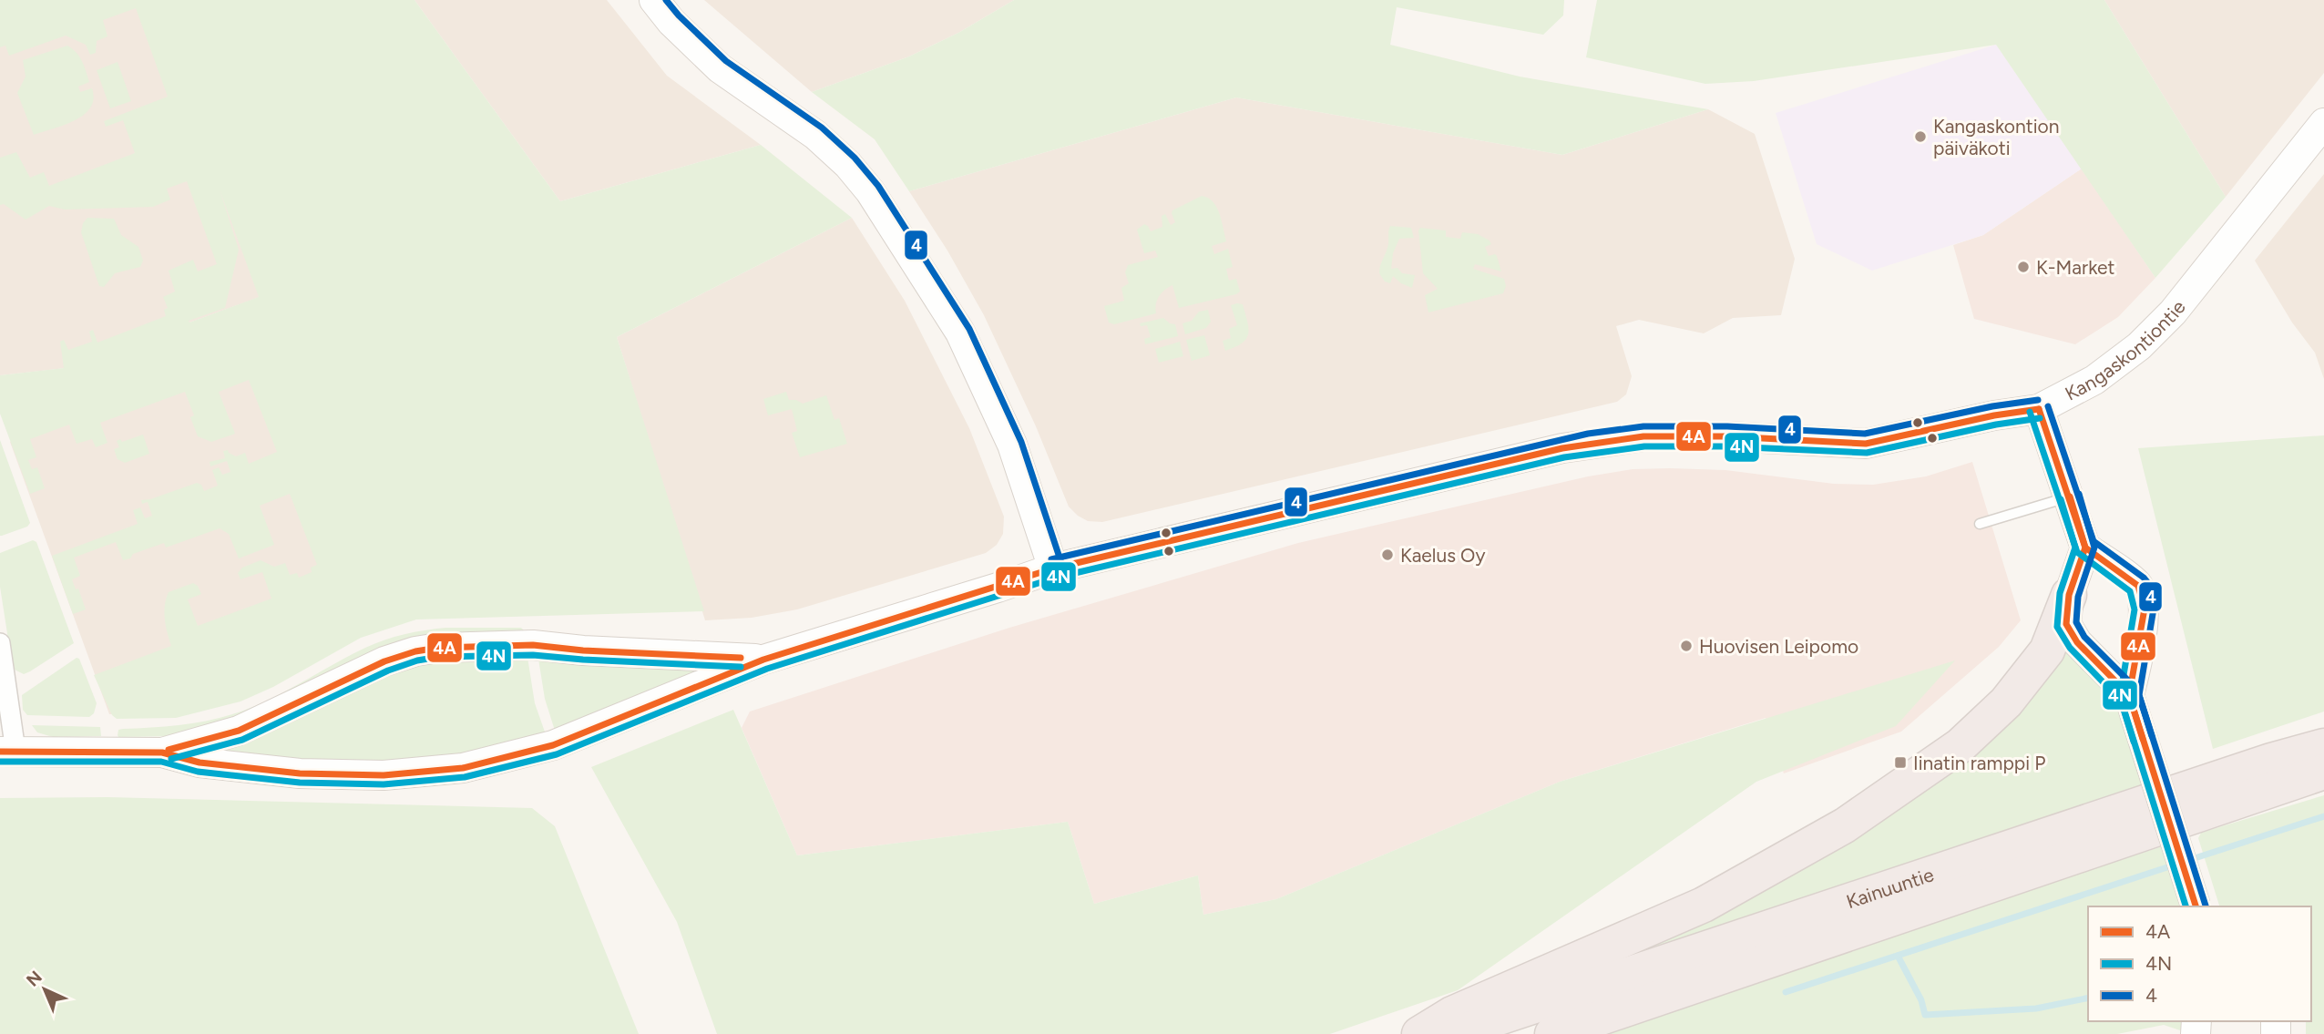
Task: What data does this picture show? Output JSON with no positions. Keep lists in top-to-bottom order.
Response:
{
  "streets": {
    "highway": ["Kainuuntie"],
    "street": ["Kangaskontiontie"]
  },
  "places": {
    "other": [
      "Kangaskontion päiväkoti",
      "K-Market",
      "Kaelus Oy",
      "Huovisen Leipomo"
    ],
    "transit": ["Iinatin ramppi P"]
  },
  "lines": ["transit line 4", "transit line 4A", "transit line 4N"],
  "legend": ["4A", "4N", "4"],
  "north": "top left"
}
